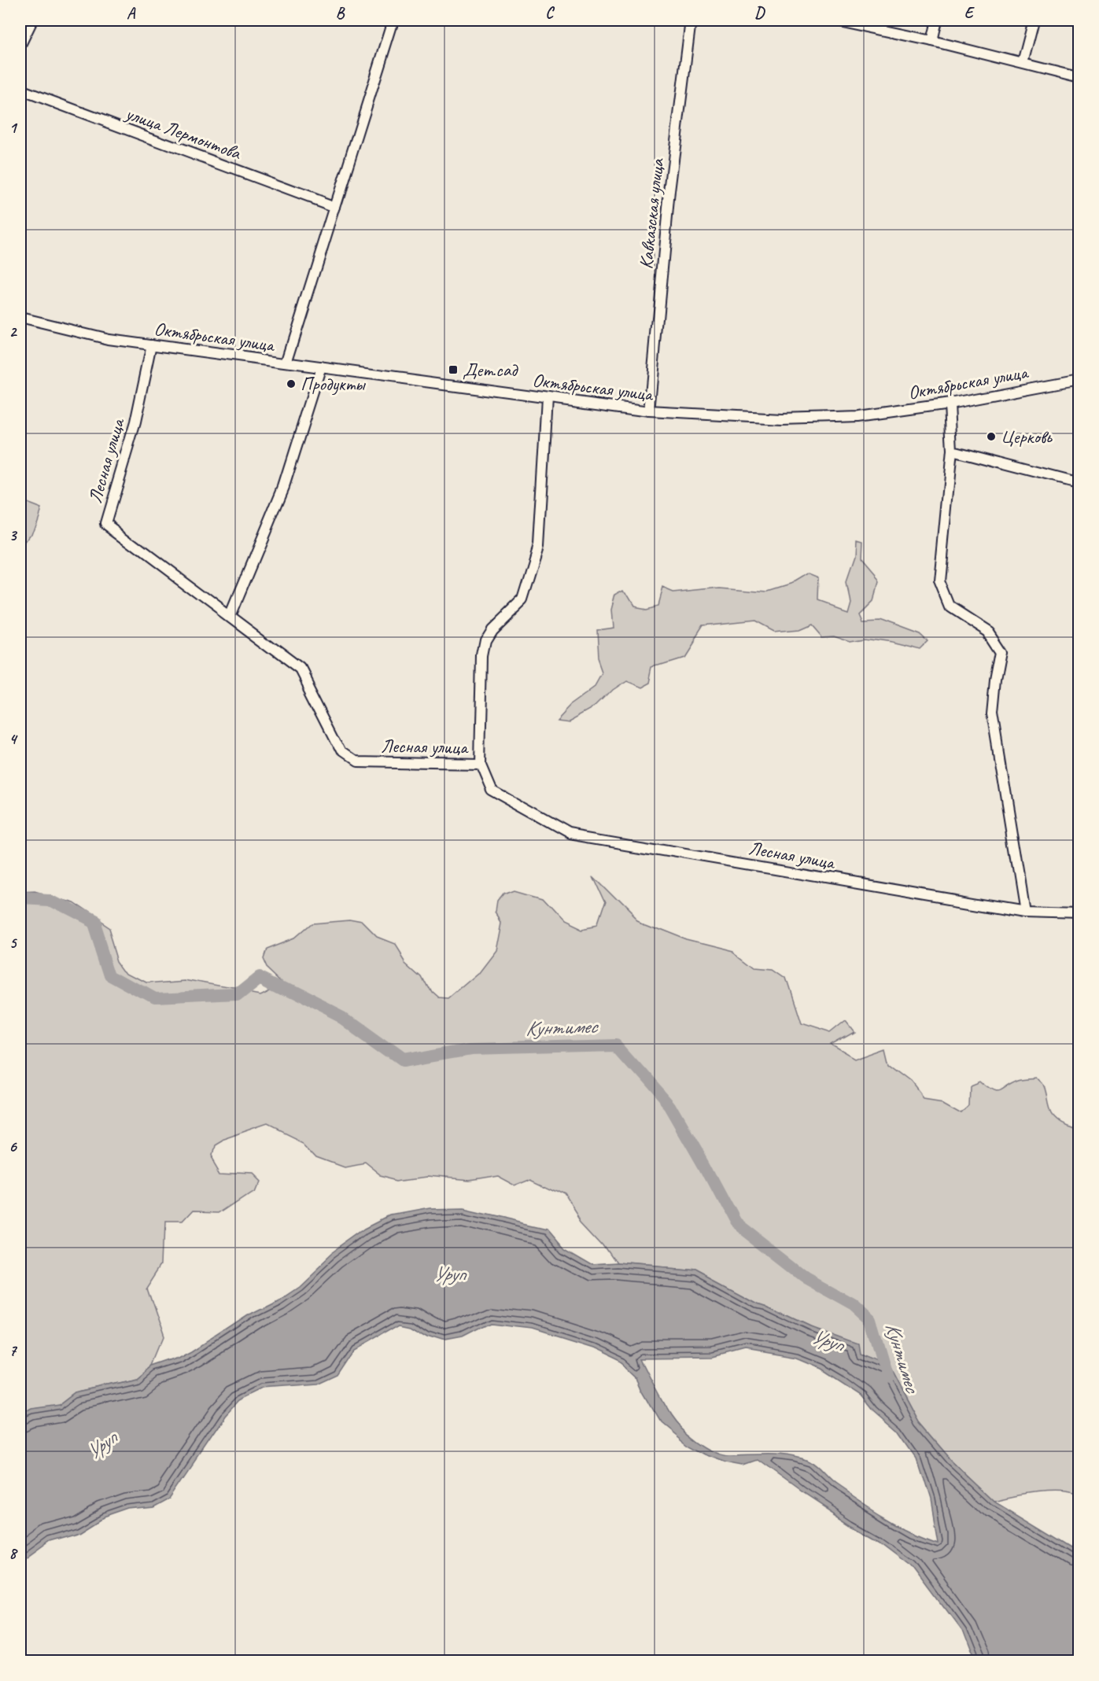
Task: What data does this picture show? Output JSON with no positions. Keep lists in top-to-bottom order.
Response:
{
  "streets": {
    "street": [
      "улица Лермонтова",
      "Кавказская улица",
      "Октябрьская улица",
      "Лесная улица"
    ]
  },
  "crossings": [
    ["Кавказская улица", "Октябрьская улица"],
    ["Октябрьская улица", "Лесная улица"]
  ],
  "water": ["Кунтимес", "Уруп"],
  "places": {
    "transit": ["Дет.сад"],
    "other": ["Продукты", "Церковь"]
  },
  "grid": {
    "columns": [
      "A",
      "B",
      "C",
      "D",
      "E"
    ],
    "rows": [
      "1",
      "2",
      "3",
      "4",
      "5",
      "6",
      "7",
      "8"
    ]
  }
}
